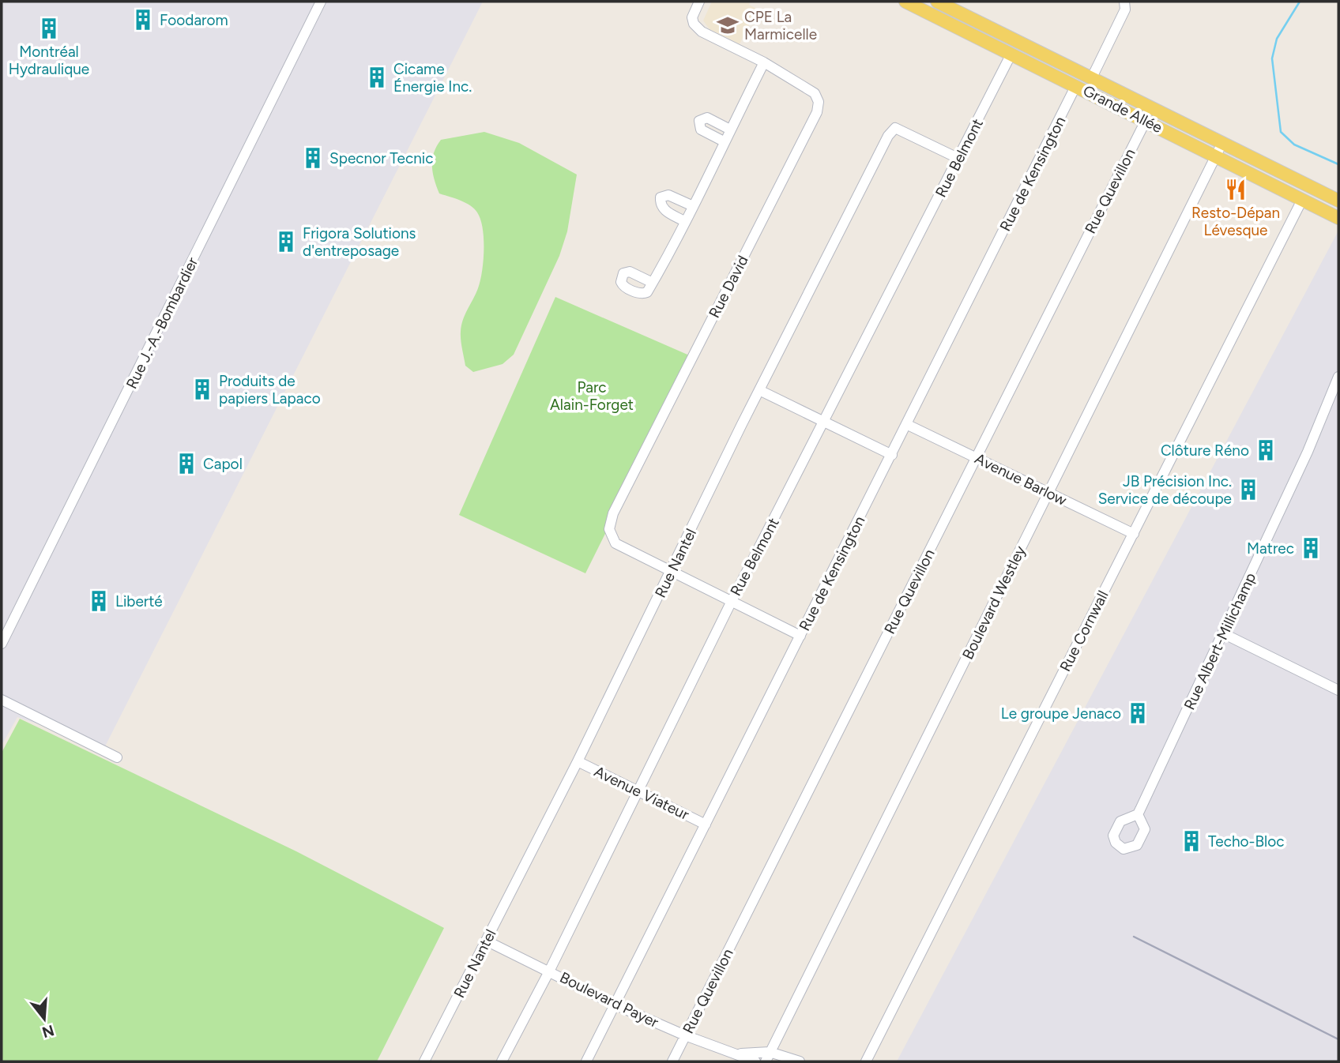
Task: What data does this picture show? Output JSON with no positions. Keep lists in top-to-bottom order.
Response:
{
  "streets": {
    "main road": ["Grande Allée"],
    "street": [
      "Rue Belmont",
      "Rue de Kensington",
      "Rue Quevillon",
      "Rue David",
      "Rue J.-A.-Bombardier",
      "Avenue Barlow",
      "Rue Nantel",
      "Boulevard Westley",
      "Rue Cornwall",
      "Rue Albert-Millichamp",
      "Avenue Viateur",
      "Boulevard Payer"
    ]
  },
  "crossings": [
    ["Grande Allée", "Rue Belmont"],
    ["Grande Allée", "Rue de Kensington"],
    ["Grande Allée", "Rue Quevillon"],
    ["Grande Allée", "Boulevard Westley"],
    ["Grande Allée", "Rue Cornwall"],
    ["Rue Belmont", "Rue Nantel"],
    ["Rue Belmont", "Avenue Viateur"],
    ["Rue Belmont", "Boulevard Payer"],
    ["Rue de Kensington", "Avenue Barlow"],
    ["Rue de Kensington", "Avenue Viateur"],
    ["Rue de Kensington", "Boulevard Payer"],
    ["Rue Quevillon", "Avenue Barlow"],
    ["Rue Quevillon", "Boulevard Payer"],
    ["Rue David", "Rue Nantel"],
    ["Avenue Barlow", "Boulevard Westley"],
    ["Avenue Barlow", "Rue Cornwall"],
    ["Rue Nantel", "Avenue Viateur"],
    ["Rue Nantel", "Boulevard Payer"],
    ["Boulevard Westley", "Boulevard Payer"]
  ],
  "parks": ["Parc Alain-Forget"],
  "places": {
    "building": [
      "Foodarom",
      "Montréal Hydraulique",
      "Cicame Énergie Inc.",
      "Specnor Tecnic",
      "Frigora Solutions d'entreposage",
      "Produits de papiers Lapaco",
      "Clôture Réno",
      "Capol",
      "JB Précision Inc. Service de découpe",
      "Matrec",
      "Liberté",
      "Le groupe Jenaco",
      "Techo-Bloc"
    ],
    "school or university": ["CPE La Marmicelle"],
    "restaurant": ["Resto-Dépan Lévesque"]
  },
  "north": "bottom"
}
